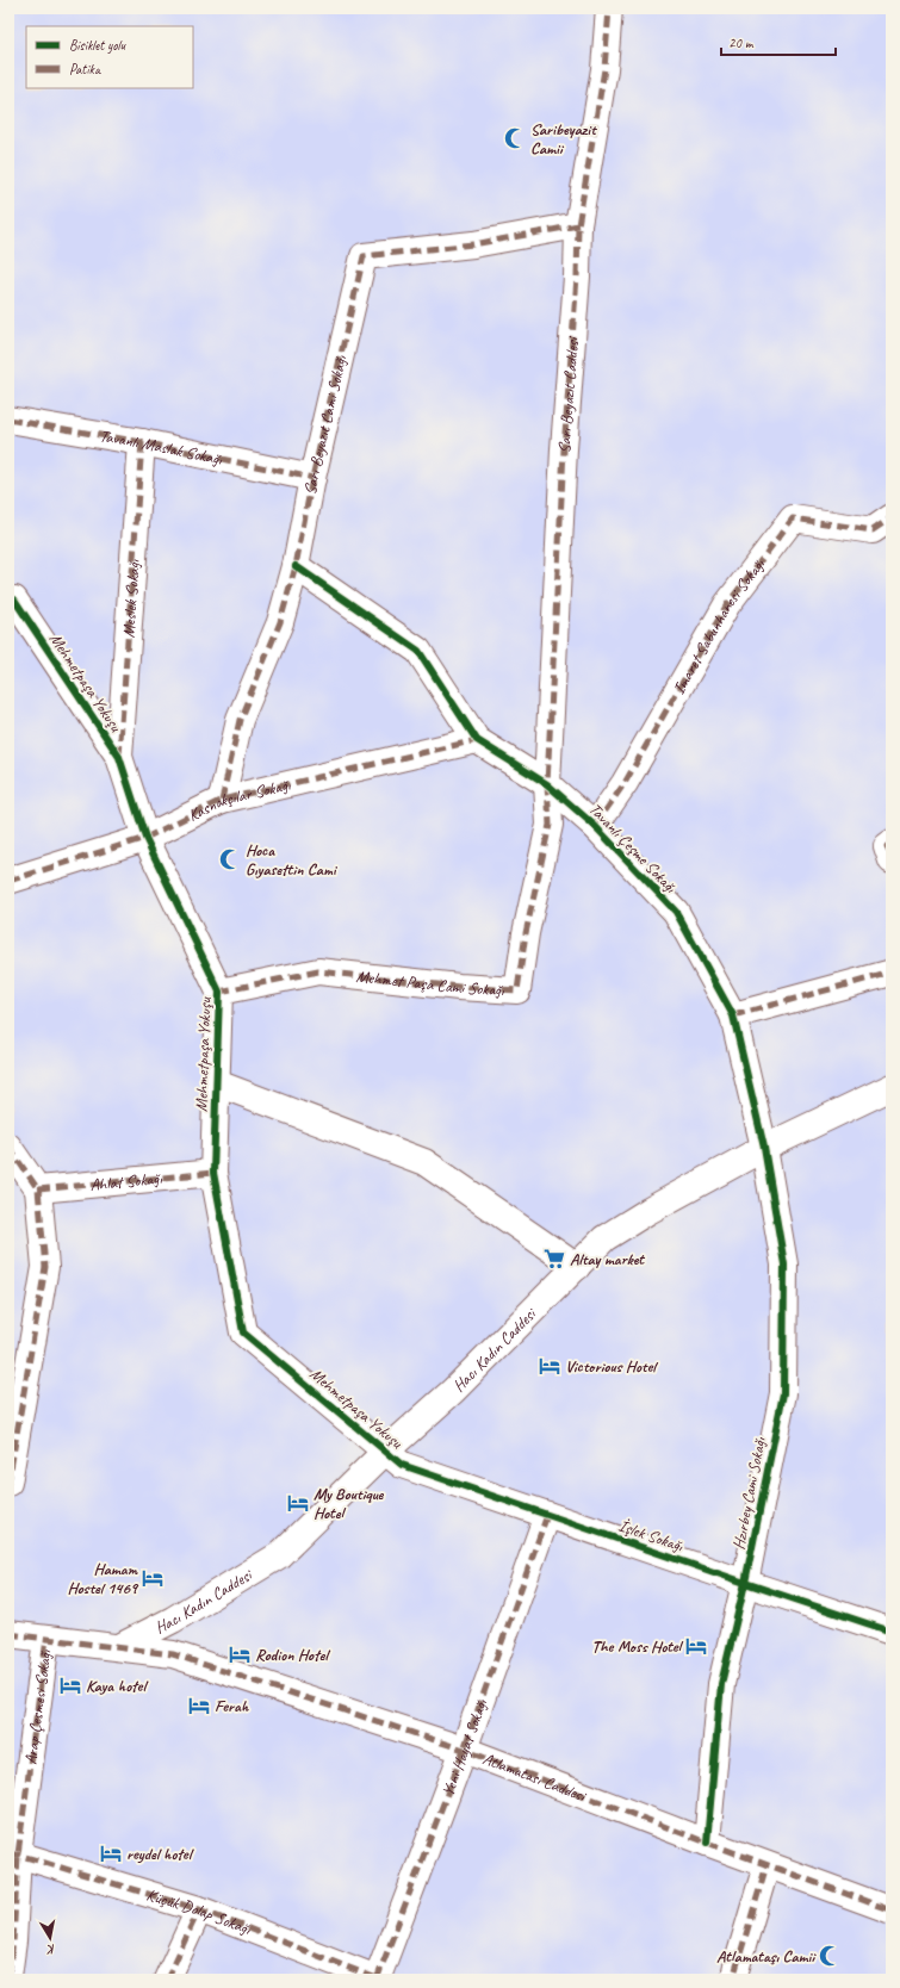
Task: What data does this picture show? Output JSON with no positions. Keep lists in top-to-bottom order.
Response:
{
  "streets": {
    "street": [
      "Sarı Beyazıt Caddesi",
      "Sarı Beyazıt Cami Sokağı",
      "Tavanlı Maslak Sokağı",
      "Meslek Sokağı",
      "Imaret Sabunhanesi Sokağı",
      "Mehmetpaşa Yokuşu",
      "Kasnakçılar Sokağı",
      "Tavanlı Çeşme Sokağı",
      "Mehmet Paşa Cami Sokağı",
      "Ahlat Sokağı",
      "Hacı Kadın Caddesi",
      "Hzırbey Cami Sokağı",
      "İşlek Sokağı",
      "Arap Çesmesi Sokağı",
      "Yeni Hayat Sokağı",
      "Atlamatası Caddesi",
      "Küçük Dolap Sokağı"
    ]
  },
  "crossings": [
    ["Sarı Beyazıt Caddesi", "Sarı Beyazıt Cami Sokağı"],
    ["Sarı Beyazıt Caddesi", "Tavanlı Çeşme Sokağı"],
    ["Sarı Beyazıt Caddesi", "Mehmet Paşa Cami Sokağı"],
    ["Sarı Beyazıt Cami Sokağı", "Tavanlı Maslak Sokağı"],
    ["Sarı Beyazıt Cami Sokağı", "Kasnakçılar Sokağı"],
    ["Sarı Beyazıt Cami Sokağı", "Tavanlı Çeşme Sokağı"],
    ["Tavanlı Maslak Sokağı", "Meslek Sokağı"],
    ["Meslek Sokağı", "Mehmetpaşa Yokuşu"],
    ["Imaret Sabunhanesi Sokağı", "Tavanlı Çeşme Sokağı"],
    ["Mehmetpaşa Yokuşu", "Kasnakçılar Sokağı"],
    ["Mehmetpaşa Yokuşu", "Mehmet Paşa Cami Sokağı"],
    ["Mehmetpaşa Yokuşu", "Ahlat Sokağı"],
    ["Mehmetpaşa Yokuşu", "Hacı Kadın Caddesi"],
    ["Mehmetpaşa Yokuşu", "İşlek Sokağı"],
    ["Kasnakçılar Sokağı", "Tavanlı Çeşme Sokağı"],
    ["Tavanlı Çeşme Sokağı", "Mehmet Paşa Cami Sokağı"],
    ["Tavanlı Çeşme Sokağı", "Hacı Kadın Caddesi"],
    ["Tavanlı Çeşme Sokağı", "Hzırbey Cami Sokağı"],
    ["Hacı Kadın Caddesi", "Hzırbey Cami Sokağı"],
    ["Hacı Kadın Caddesi", "İşlek Sokağı"],
    ["Hacı Kadın Caddesi", "Atlamatası Caddesi"],
    ["Hzırbey Cami Sokağı", "İşlek Sokağı"],
    ["Hzırbey Cami Sokağı", "Atlamatası Caddesi"],
    ["İşlek Sokağı", "Yeni Hayat Sokağı"],
    ["Arap Çesmesi Sokağı", "Atlamatası Caddesi"],
    ["Arap Çesmesi Sokağı", "Küçük Dolap Sokağı"],
    ["Yeni Hayat Sokağı", "Atlamatası Caddesi"],
    ["Yeni Hayat Sokağı", "Küçük Dolap Sokağı"]
  ],
  "places": {
    "mosque": ["Saribeyazit Camii", "Hoca Gıyasettin Cami", "Atlamataşı Camii"],
    "supermarket": ["Altay market"],
    "hotel": [
      "Victorious Hotel",
      "My Boutique Hotel",
      "Hamam Hostel 1469",
      "The Moss Hotel",
      "Rodion Hotel",
      "Kaya hotel",
      "Ferah",
      "reydel hotel"
    ]
  },
  "legend": ["Bisiklet yolu", "Patika"],
  "scale_bar": "20 m",
  "north": "bottom"
}
